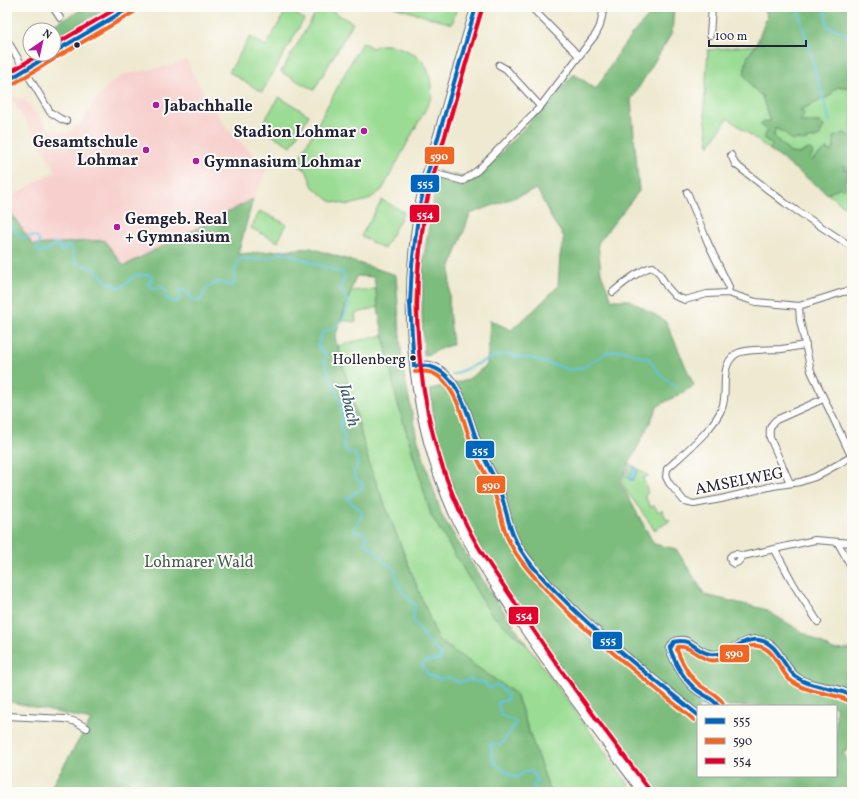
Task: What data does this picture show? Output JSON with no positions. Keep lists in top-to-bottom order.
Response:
{
  "streets": {
    "street": ["AMSELWEG"]
  },
  "water": ["Jabach"],
  "parks": ["Lohmarer Wald"],
  "places": [
    "Jabachhalle",
    "Stadion Lohmar",
    "Gesamtschule Lohmar",
    "Gymnasium Lohmar",
    "Gemgeb. Real + Gymnasium",
    "Hollenberg"
  ],
  "lines": ["transit line 555", "transit line 554", "transit line 590"],
  "legend": ["555", "590", "554"],
  "scale_bar": "100 m",
  "north": "top right"
}
